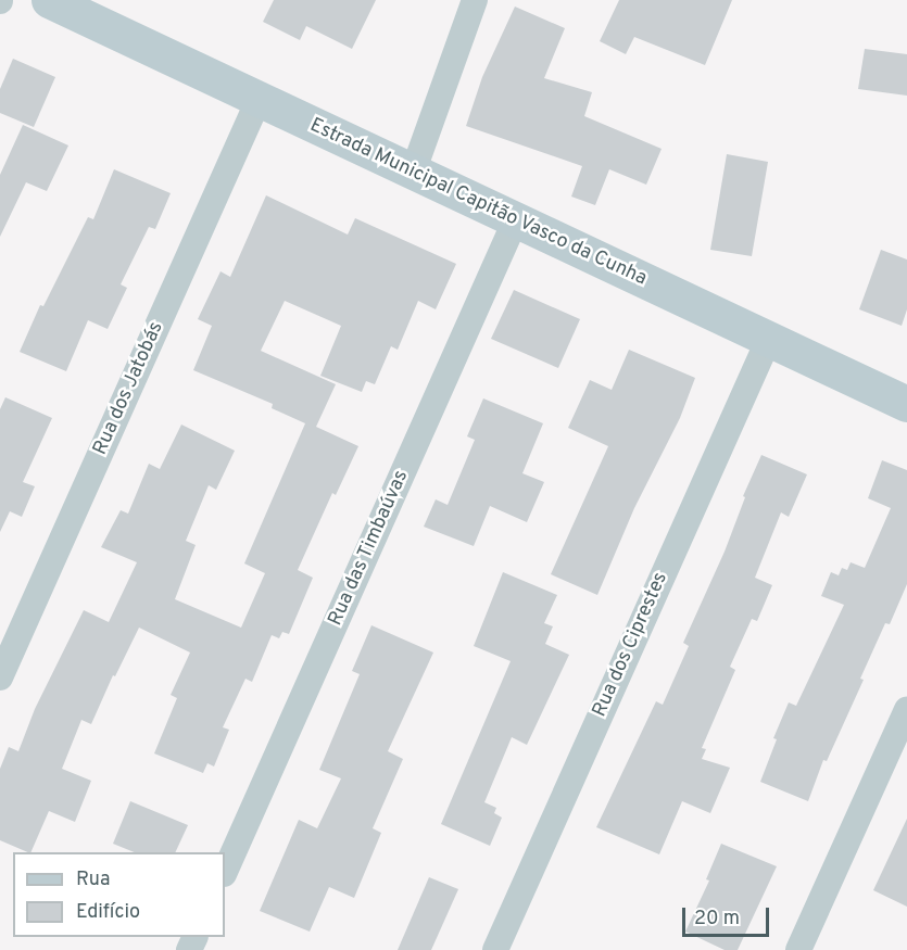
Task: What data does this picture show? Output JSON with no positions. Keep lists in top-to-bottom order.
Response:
{
  "streets": {
    "main road": ["Estrada Municipal Capitão Vasco da Cunha"],
    "street": ["Rua dos Jatobás", "Rua das Timbaúvas", "Rua dos Ciprestes"]
  },
  "crossings": [
    ["Estrada Municipal Capitão Vasco da Cunha", "Rua dos Jatobás"],
    ["Estrada Municipal Capitão Vasco da Cunha", "Rua das Timbaúvas"],
    ["Estrada Municipal Capitão Vasco da Cunha", "Rua dos Ciprestes"]
  ],
  "legend": ["Rua", "Edifício"],
  "scale_bar": "20 m"
}
